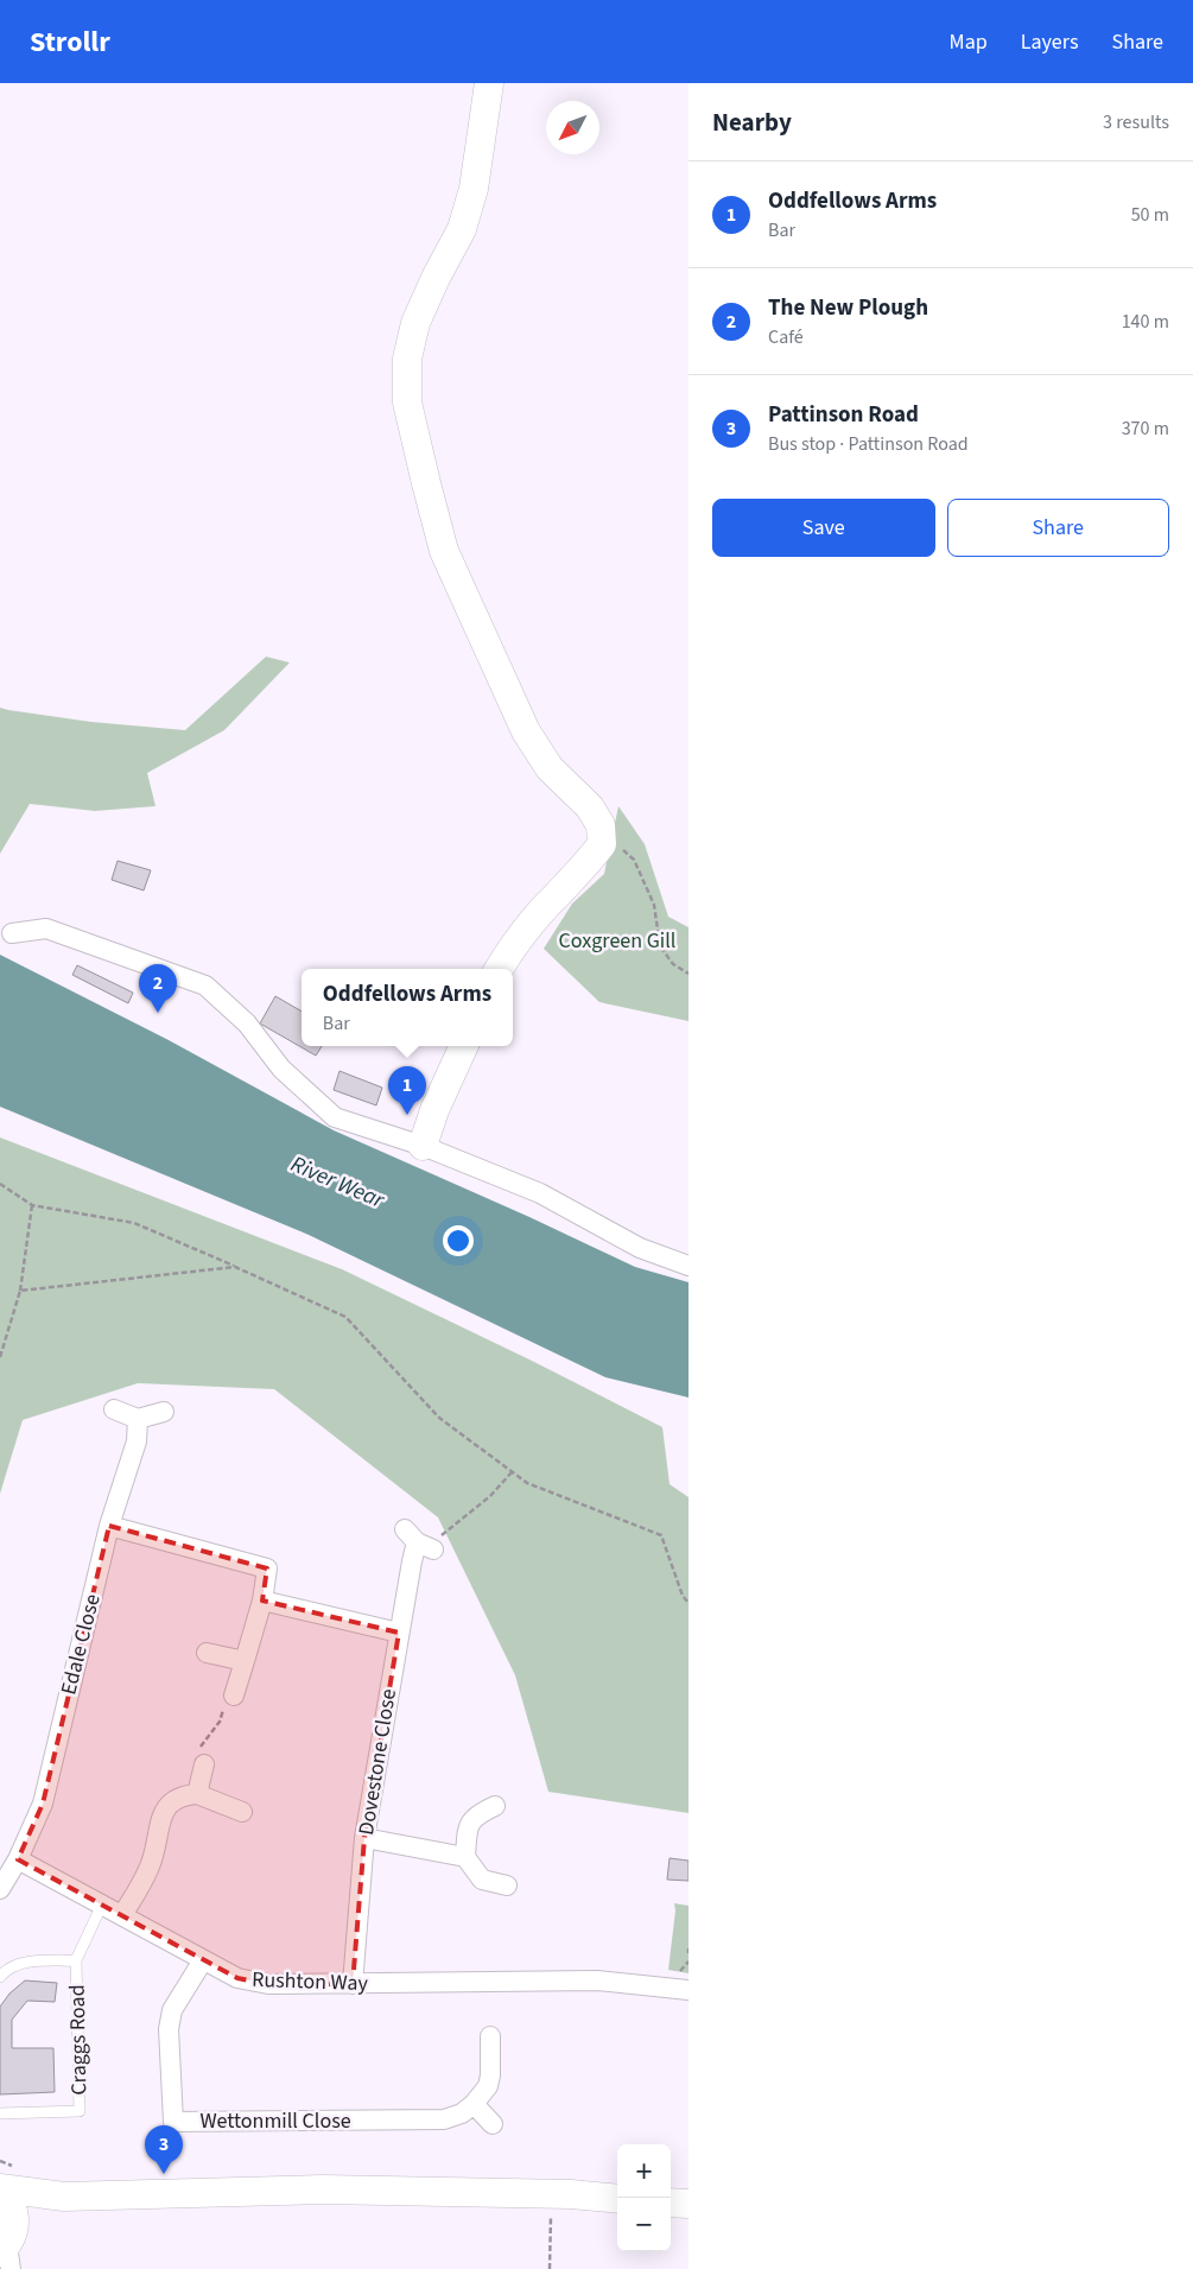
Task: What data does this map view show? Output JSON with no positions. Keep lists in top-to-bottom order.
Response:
{
  "streets": {
    "street": [
      "Edale Close",
      "Dovestone Close",
      "Rushton Way",
      "Wettonmill Close"
    ],
    "lane": ["Craggs Road"]
  },
  "crossings": [
    ["Edale Close", "Rushton Way"],
    ["Dovestone Close", "Rushton Way"],
    ["Rushton Way", "Craggs Road"],
    ["Rushton Way", "Wettonmill Close"]
  ],
  "water": ["River Wear"],
  "parks": ["Coxgreen Gill"],
  "north": "bottom left",
  "page": {
    "header": "Strollr",
    "nav": ["Map", "Layers", "Share"],
    "heading": ["Nearby", "3 results"],
    "list": [
      {
        "mark": "1",
        "name": "Oddfellows Arms",
        "note": "Bar",
        "value": "50 m"
      },
      {
        "mark": "2",
        "name": "The New Plough",
        "note": "Café",
        "value": "140 m"
      },
      {
        "mark": "3",
        "name": "Pattinson Road",
        "note": "Bus stop · Pattinson Road",
        "value": "370 m"
      }
    ],
    "buttons": ["Save", "Share"],
    "pins": ["2", "1", "3"],
    "popup": ["Oddfellows Arms", "Bar"],
    "map_buttons": ["+", "−"]
  }
}
